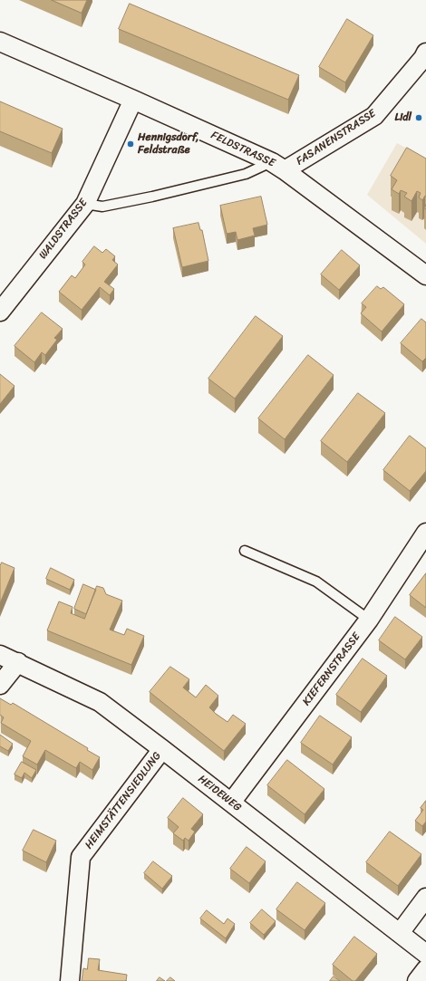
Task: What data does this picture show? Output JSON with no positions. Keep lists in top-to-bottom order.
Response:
{
  "streets": {
    "street": [
      "FASANENSTRASSE",
      "FELDSTRASSE",
      "WALDSTRASSE",
      "KIEFERNSTRASSE",
      "HEIDEWEG",
      "HEIMSTÄTTENSIEDLUNG"
    ]
  },
  "crossings": [
    ["FASANENSTRASSE", "FELDSTRASSE"],
    ["FELDSTRASSE", "WALDSTRASSE"],
    ["KIEFERNSTRASSE", "HEIDEWEG"],
    ["HEIDEWEG", "HEIMSTÄTTENSIEDLUNG"]
  ],
  "places": ["Lidl", "Hennigsdorf, Feldstraße"]
}
